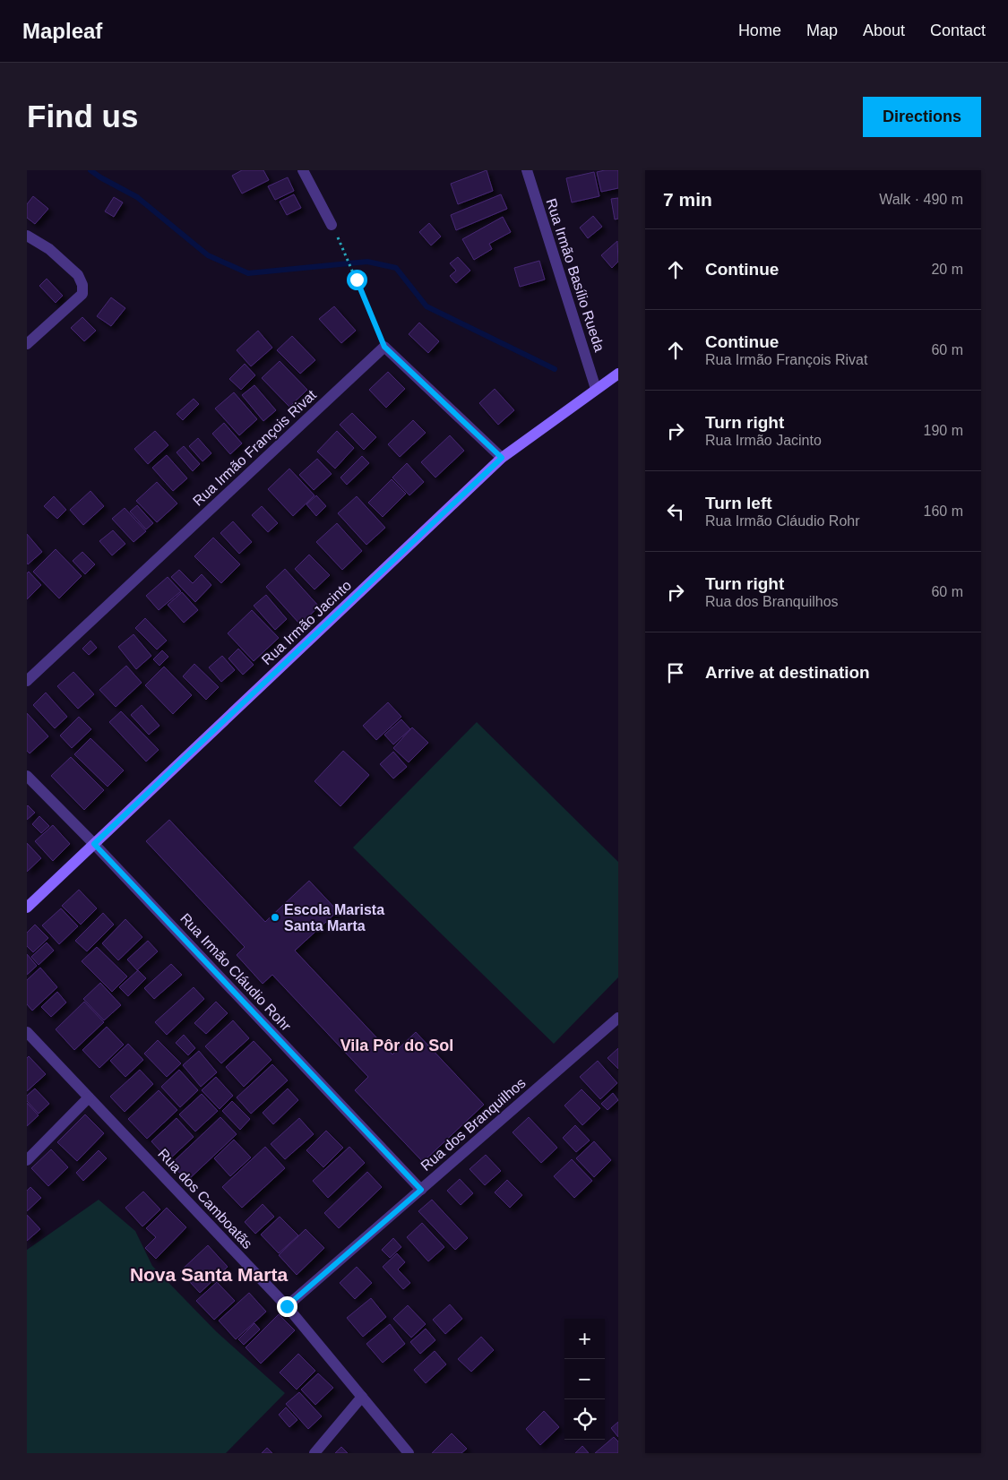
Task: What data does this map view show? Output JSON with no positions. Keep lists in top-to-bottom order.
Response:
{
  "streets": {
    "street": [
      "Rua Irmão Basílio Rueda",
      "Rua Irmão François Rivat",
      "Rua Irmão Jacinto",
      "Rua Irmão Cláudio Rohr",
      "Rua dos Branquilhos",
      "Rua dos Camboatãs"
    ]
  },
  "crossings": [
    ["Rua Irmão Basílio Rueda", "Rua Irmão Jacinto"],
    ["Rua Irmão Jacinto", "Rua Irmão Cláudio Rohr"],
    ["Rua Irmão Cláudio Rohr", "Rua dos Branquilhos"],
    ["Rua dos Branquilhos", "Rua dos Camboatãs"]
  ],
  "districts": ["Vila Pôr do Sol", "Nova Santa Marta"],
  "places": ["Escola Marista Santa Marta"],
  "page": {
    "header": "Mapleaf",
    "nav": [
      "Home",
      "Map",
      "About",
      "Contact"
    ],
    "buttons": "Directions",
    "title": "Find us",
    "heading": ["7 min", "Walk · 490 m"],
    "list": [
      ["Continue", "20 m"],
      ["Continue", "Rua Irmão François Rivat", "60 m"],
      ["Turn right", "Rua Irmão Jacinto", "190 m"],
      ["Turn left", "Rua Irmão Cláudio Rohr", "160 m"],
      ["Turn right", "Rua dos Branquilhos", "60 m"],
      "Arrive at destination"
    ],
    "map_buttons": ["+", "−"]
  }
}
